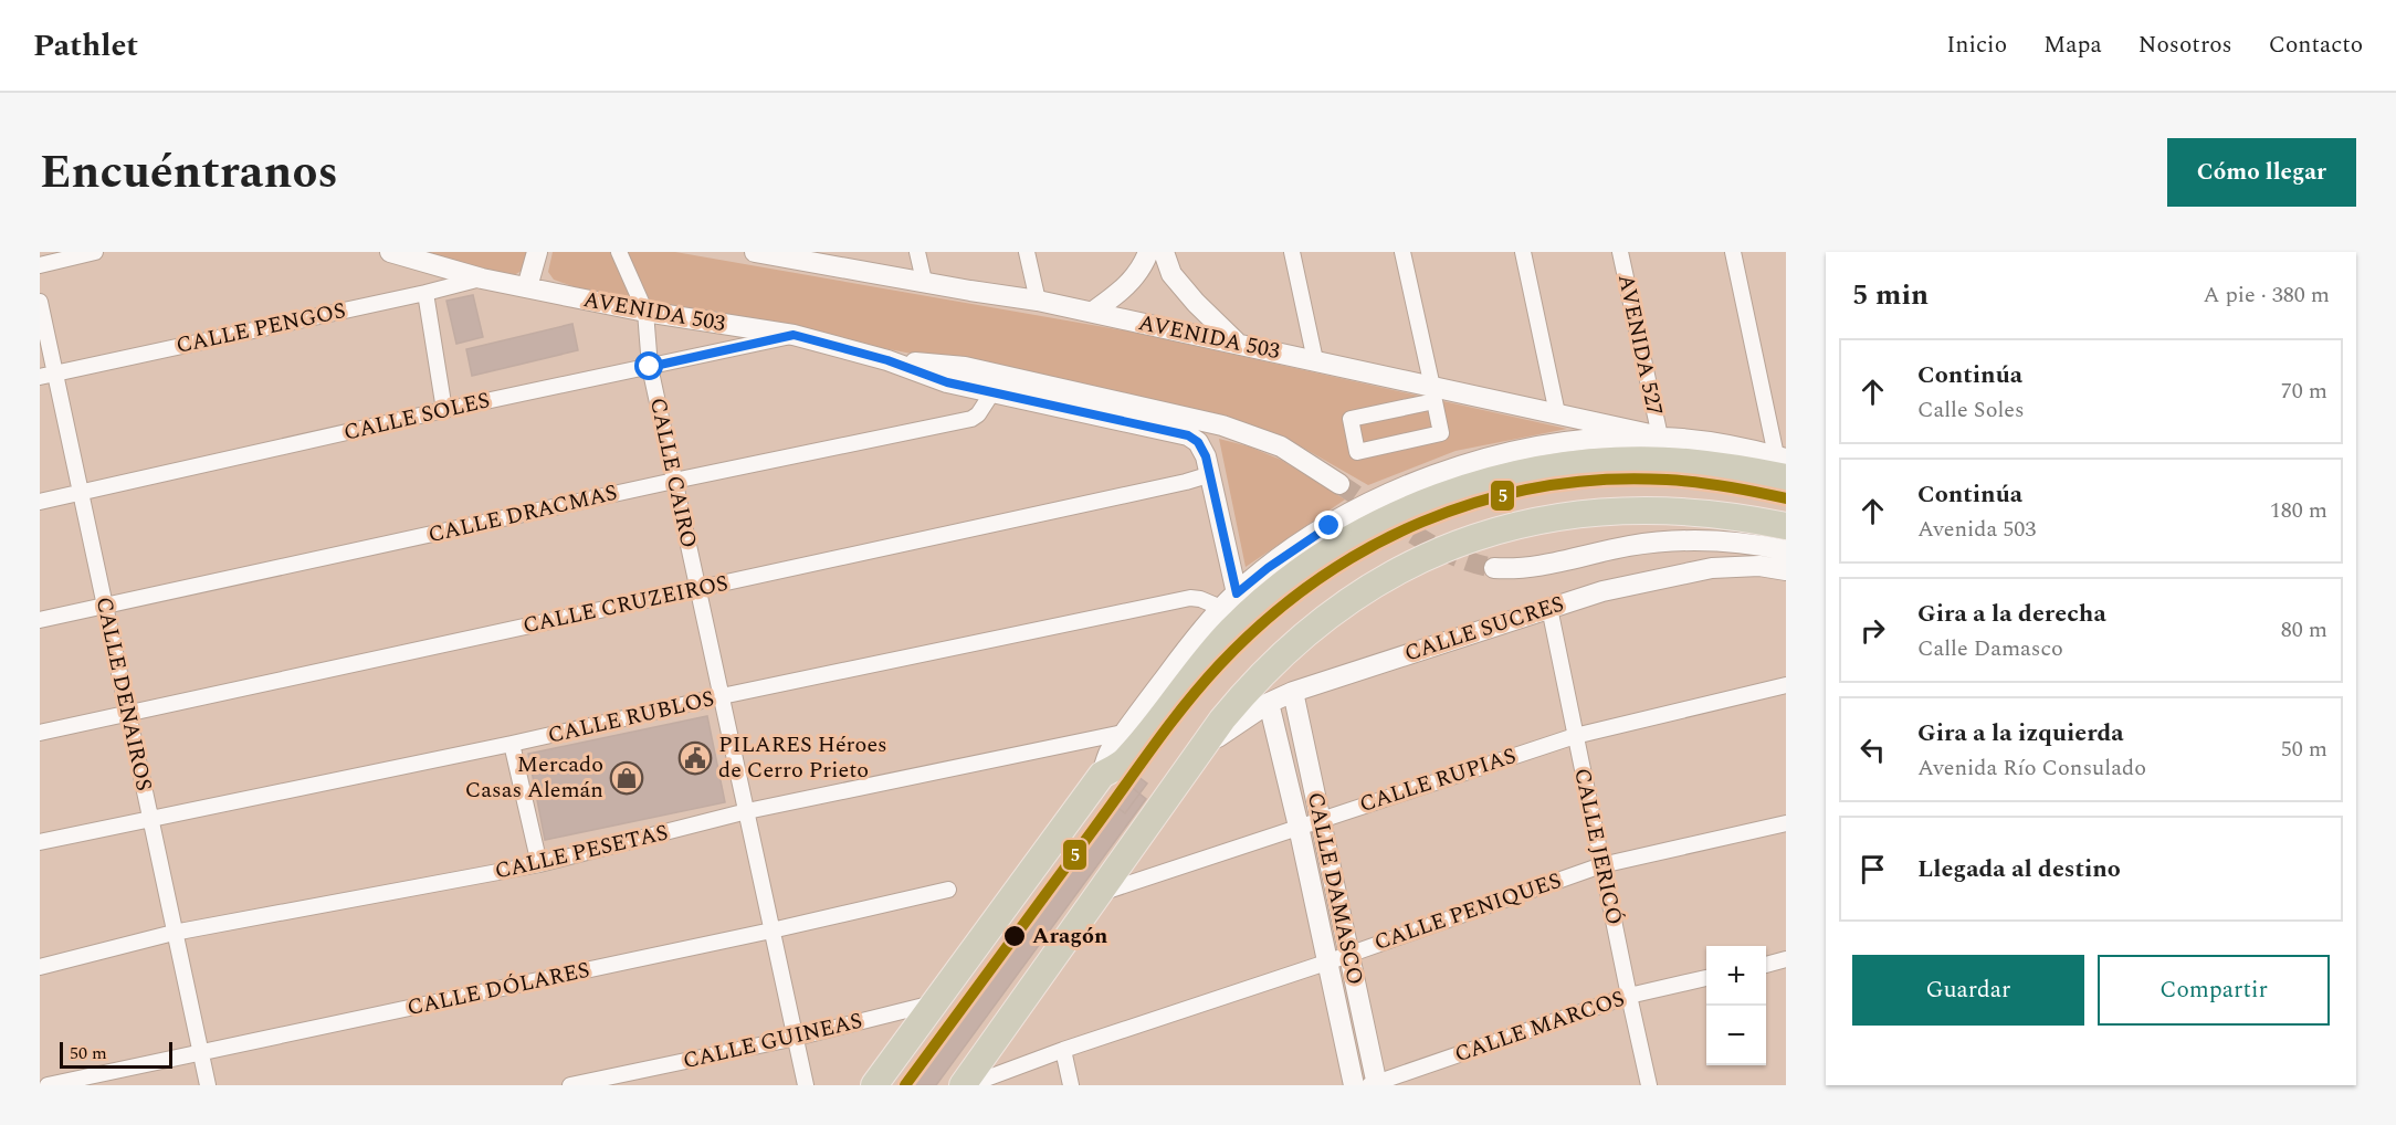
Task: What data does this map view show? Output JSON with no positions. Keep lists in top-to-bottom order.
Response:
{
  "streets": {
    "street": [
      "AVENIDA 503",
      "CALLE PENGOS",
      "AVENIDA 527",
      "CALLE SOLES",
      "CALLE CAIRO",
      "CALLE DRACMAS",
      "CALLE CRUZEIROS",
      "CALLE SUCRES",
      "CALLE DENAIROS",
      "CALLE RUBLOS",
      "CALLE RUPIAS",
      "CALLE JERICÓ",
      "CALLE PESETAS",
      "CALLE DAMASCO",
      "CALLE PENIQUES",
      "CALLE DÓLARES",
      "CALLE MARCOS",
      "CALLE GUINEAS"
    ]
  },
  "crossings": [
    ["AVENIDA 503", "CALLE PENGOS"],
    ["AVENIDA 503", "AVENIDA 527"],
    ["AVENIDA 503", "CALLE SOLES"],
    ["AVENIDA 503", "CALLE CAIRO"],
    ["AVENIDA 503", "CALLE DRACMAS"],
    ["AVENIDA 503", "CALLE CRUZEIROS"],
    ["CALLE PENGOS", "CALLE DENAIROS"],
    ["CALLE SOLES", "CALLE CAIRO"],
    ["CALLE SOLES", "CALLE DENAIROS"],
    ["CALLE CAIRO", "CALLE DRACMAS"],
    ["CALLE CAIRO", "CALLE CRUZEIROS"],
    ["CALLE CAIRO", "CALLE RUBLOS"],
    ["CALLE CAIRO", "CALLE PESETAS"],
    ["CALLE CAIRO", "CALLE DÓLARES"],
    ["CALLE CAIRO", "CALLE GUINEAS"],
    ["CALLE DRACMAS", "CALLE DENAIROS"],
    ["CALLE CRUZEIROS", "CALLE DENAIROS"],
    ["CALLE SUCRES", "CALLE JERICÓ"],
    ["CALLE SUCRES", "CALLE DAMASCO"],
    ["CALLE DENAIROS", "CALLE RUBLOS"],
    ["CALLE DENAIROS", "CALLE PESETAS"],
    ["CALLE DENAIROS", "CALLE DÓLARES"],
    ["CALLE RUPIAS", "CALLE JERICÓ"],
    ["CALLE RUPIAS", "CALLE DAMASCO"],
    ["CALLE JERICÓ", "CALLE PENIQUES"],
    ["CALLE JERICÓ", "CALLE MARCOS"],
    ["CALLE DAMASCO", "CALLE PENIQUES"],
    ["CALLE DAMASCO", "CALLE MARCOS"]
  ],
  "places": {
    "public building": ["PILARES Héroes de Cerro Prieto"],
    "shop": ["Mercado Casas Alemán"],
    "other": ["Aragón"]
  },
  "lines": ["metro line 5"],
  "scale_bar": "50 m",
  "page": {
    "header": "Pathlet",
    "nav": [
      "Inicio",
      "Mapa",
      "Nosotros",
      "Contacto"
    ],
    "title": "Encuéntranos",
    "buttons": [
      "Cómo llegar",
      ["Guardar", "Compartir"]
    ],
    "heading": ["5 min", "A pie · 380 m"],
    "list": [
      ["Continúa", "Calle Soles", "70 m"],
      ["Continúa", "Avenida 503", "180 m"],
      ["Gira a la derecha", "Calle Damasco", "80 m"],
      ["Gira a la izquierda", "Avenida Río Consulado", "50 m"],
      "Llegada al destino"
    ],
    "map_buttons": ["+", "−"],
    "scale": "50 m"
  }
}
